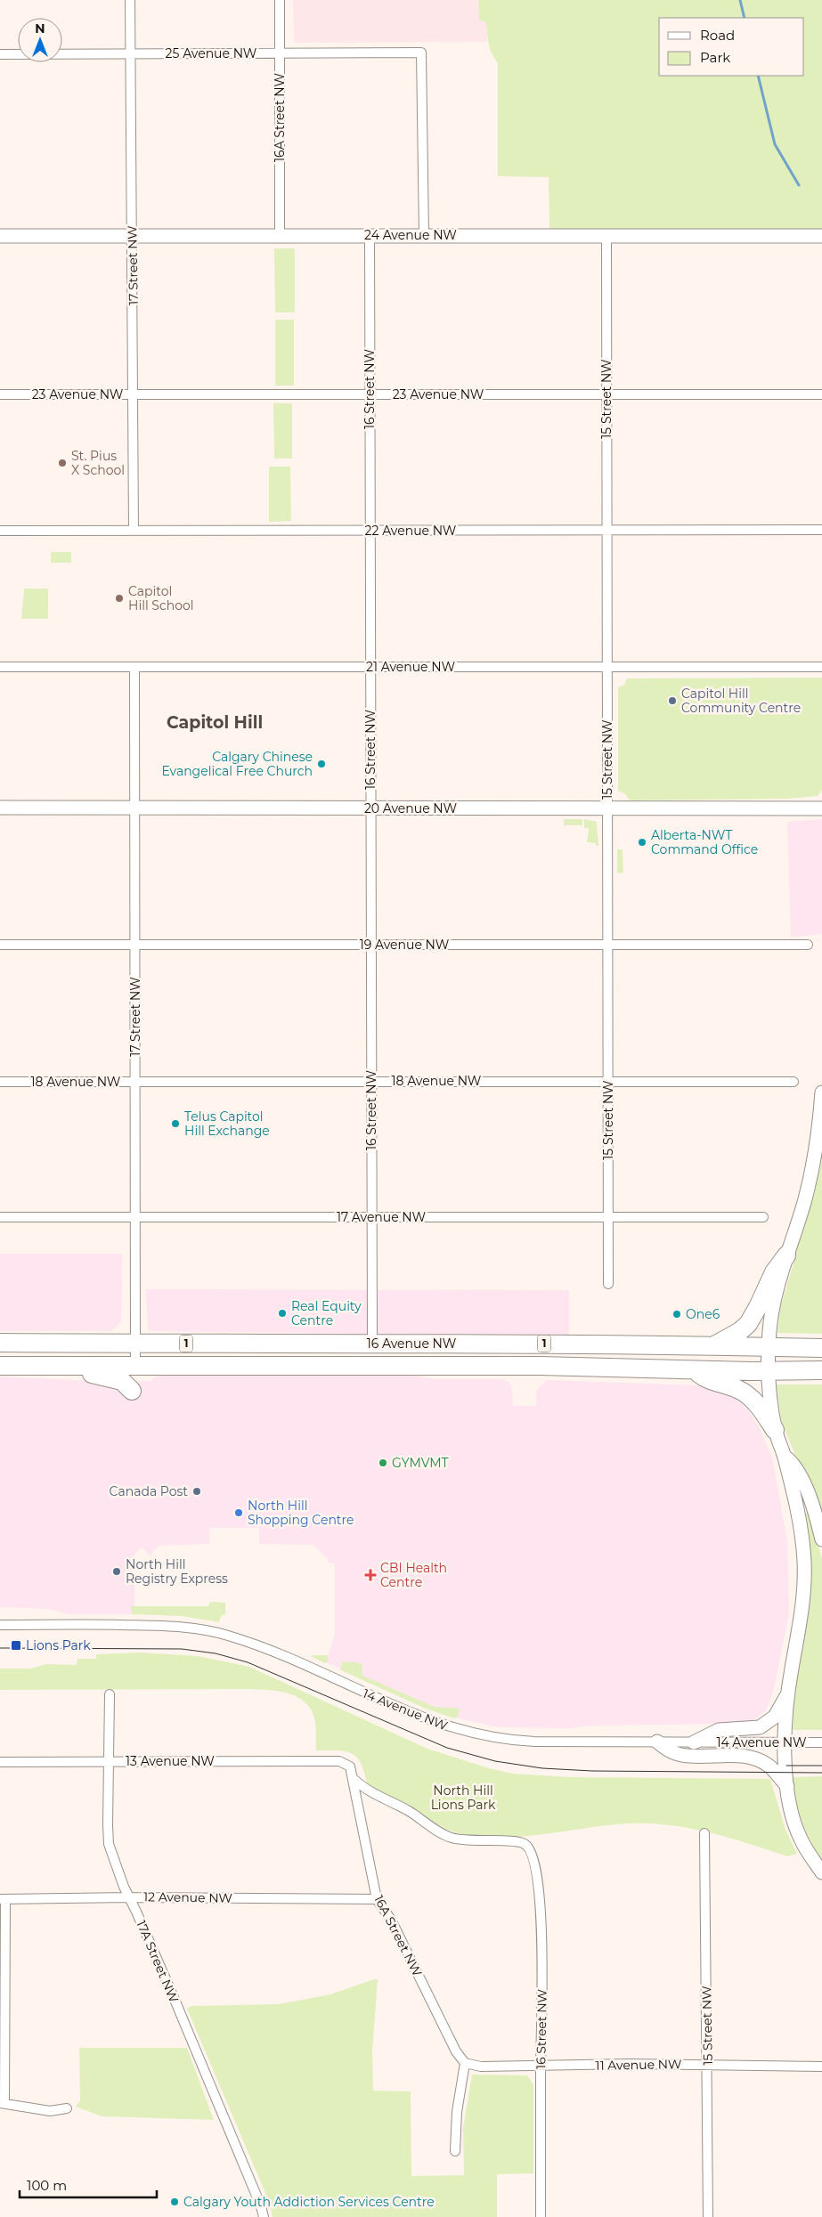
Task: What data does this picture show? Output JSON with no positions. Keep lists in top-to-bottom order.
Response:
{
  "streets": {
    "highway": ["1", "16 Avenue NW"],
    "street": [
      "25 Avenue NW",
      "16A Street NW",
      "24 Avenue NW",
      "17 Street NW",
      "16 Street NW",
      "23 Avenue NW",
      "15 Street NW",
      "22 Avenue NW",
      "21 Avenue NW",
      "20 Avenue NW",
      "19 Avenue NW",
      "18 Avenue NW",
      "17 Avenue NW",
      "14 Avenue NW",
      "13 Avenue NW",
      "12 Avenue NW",
      "17A Street NW",
      "11 Avenue NW"
    ]
  },
  "crossings": [
    ["25 Avenue NW", "16A Street NW"],
    ["25 Avenue NW", "24 Avenue NW"],
    ["25 Avenue NW", "17 Street NW"],
    ["16A Street NW", "24 Avenue NW"],
    ["16A Street NW", "16 Street NW"],
    ["16A Street NW", "13 Avenue NW"],
    ["16A Street NW", "12 Avenue NW"],
    ["16A Street NW", "11 Avenue NW"],
    ["24 Avenue NW", "17 Street NW"],
    ["24 Avenue NW", "16 Street NW"],
    ["24 Avenue NW", "15 Street NW"],
    ["17 Street NW", "23 Avenue NW"],
    ["17 Street NW", "22 Avenue NW"],
    ["17 Street NW", "21 Avenue NW"],
    ["17 Street NW", "20 Avenue NW"],
    ["17 Street NW", "19 Avenue NW"],
    ["17 Street NW", "18 Avenue NW"],
    ["17 Street NW", "17 Avenue NW"],
    ["17 Street NW", "16 Avenue NW"],
    ["16 Street NW", "23 Avenue NW"],
    ["16 Street NW", "22 Avenue NW"],
    ["16 Street NW", "21 Avenue NW"],
    ["16 Street NW", "20 Avenue NW"],
    ["16 Street NW", "19 Avenue NW"],
    ["16 Street NW", "18 Avenue NW"],
    ["16 Street NW", "17 Avenue NW"],
    ["16 Street NW", "16 Avenue NW"],
    ["16 Street NW", "11 Avenue NW"],
    ["23 Avenue NW", "15 Street NW"],
    ["15 Street NW", "22 Avenue NW"],
    ["15 Street NW", "21 Avenue NW"],
    ["15 Street NW", "20 Avenue NW"],
    ["15 Street NW", "19 Avenue NW"],
    ["15 Street NW", "18 Avenue NW"],
    ["15 Street NW", "17 Avenue NW"],
    ["15 Street NW", "11 Avenue NW"],
    ["13 Avenue NW", "17A Street NW"],
    ["12 Avenue NW", "17A Street NW"]
  ],
  "districts": ["Capitol Hill"],
  "parks": ["North Hill Lions Park"],
  "places": {
    "other": [
      "St. Pius X School",
      "Capitol Hill School",
      "Capitol Hill Community Centre",
      "Calgary Chinese Evangelical Free Church",
      "Alberta-NWT Command Office",
      "Telus Capitol Hill Exchange",
      "Real Equity Centre",
      "One6",
      "GYMVMT",
      "Canada Post",
      "North Hill Shopping Centre",
      "North Hill Registry Express",
      "Calgary Youth Addiction Services Centre"
    ],
    "health": ["CBI Health Centre"],
    "transit": ["Lions Park"]
  },
  "legend": ["Road", "Park"],
  "scale_bar": "100 m",
  "north": "top"
}
